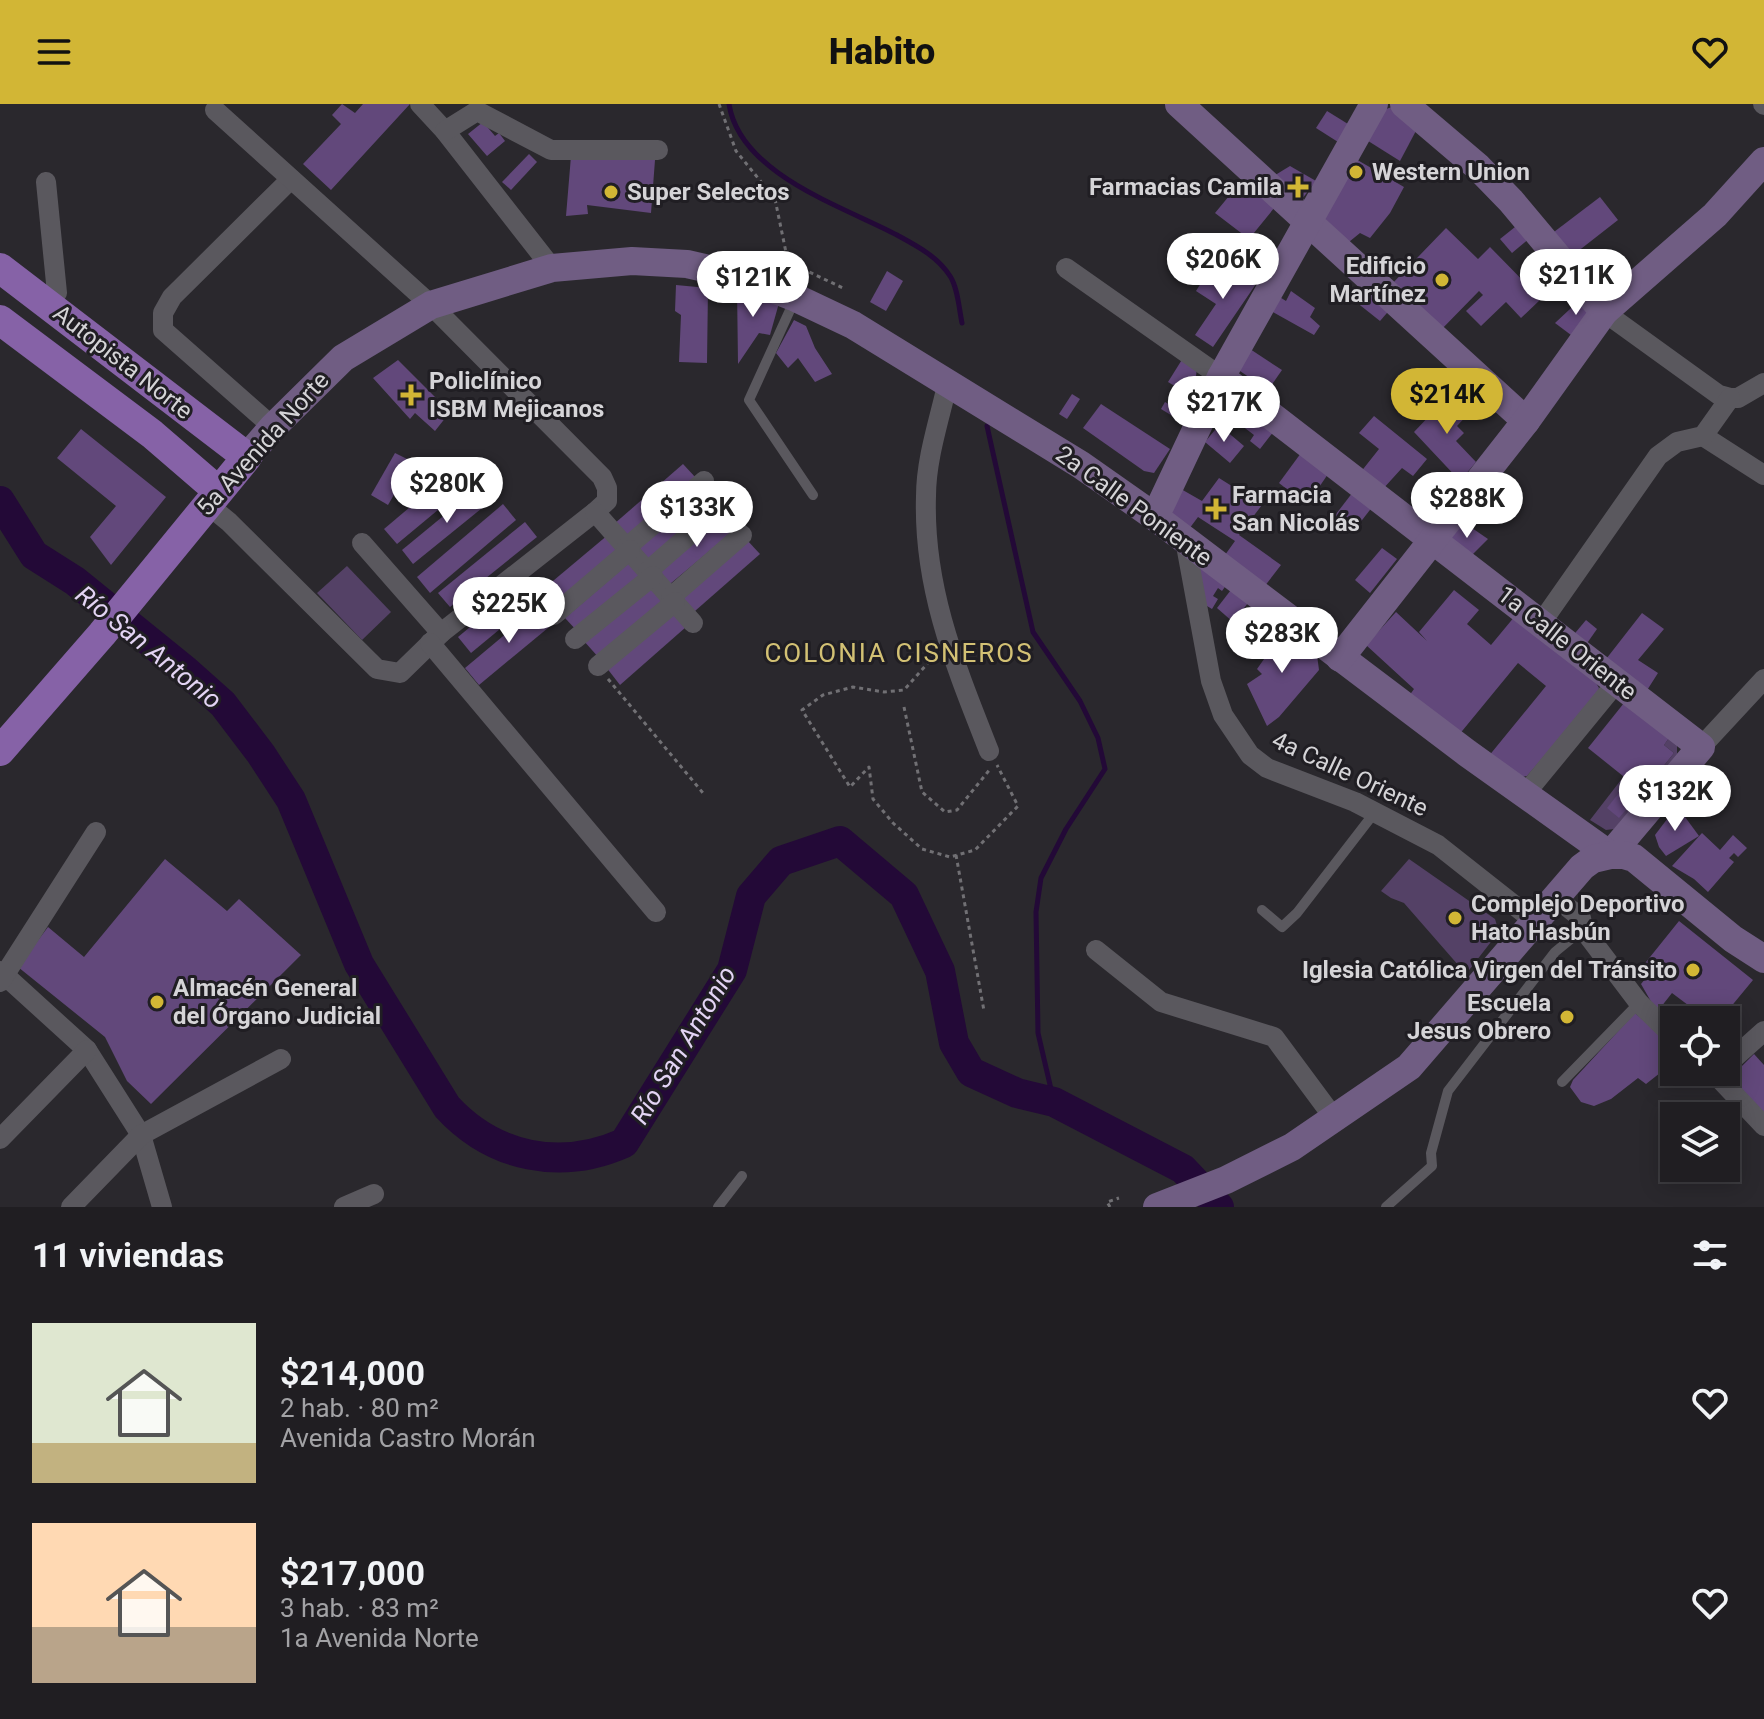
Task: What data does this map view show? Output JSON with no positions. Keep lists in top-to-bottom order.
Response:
{
  "streets": {
    "main road": [
      "Autopista Norte",
      "5a Avenida Norte",
      "2a Calle Poniente",
      "1a Calle Oriente"
    ],
    "street": ["4a Calle Oriente"]
  },
  "crossings": [
    ["Autopista Norte", "5a Avenida Norte"],
    ["5a Avenida Norte", "2a Calle Poniente"],
    ["2a Calle Poniente", "4a Calle Oriente"]
  ],
  "districts": ["COLONIA CISNEROS"],
  "water": ["Río San Antonio"],
  "places": {
    "other": [
      "Western Union",
      "Super Selectos",
      "Edificio Martínez",
      "Complejo Deportivo Hato Hasbún",
      "Iglesia Católica Virgen del Tránsito",
      "Almacén General del Órgano Judicial",
      "Escuela Jesus Obrero"
    ],
    "health": ["Farmacias Camila", "Policlínico ISBM Mejicanos", "Farmacia San Nicolás"]
  },
  "page": {
    "header": "Habito",
    "price": [
      "$206K",
      "$211K",
      "$121K",
      "$214K",
      "$217K",
      "$280K",
      "$288K",
      "$133K",
      "$225K",
      "$283K",
      "$132K"
    ],
    "heading": "11 viviendas",
    "list": [
      {
        "name": "$214,000",
        "note": "2 hab. · 80 m² · Avenida Castro Morán"
      },
      {
        "name": "$217,000",
        "note": "3 hab. · 83 m² · 1a Avenida Norte"
      }
    ]
  }
}
